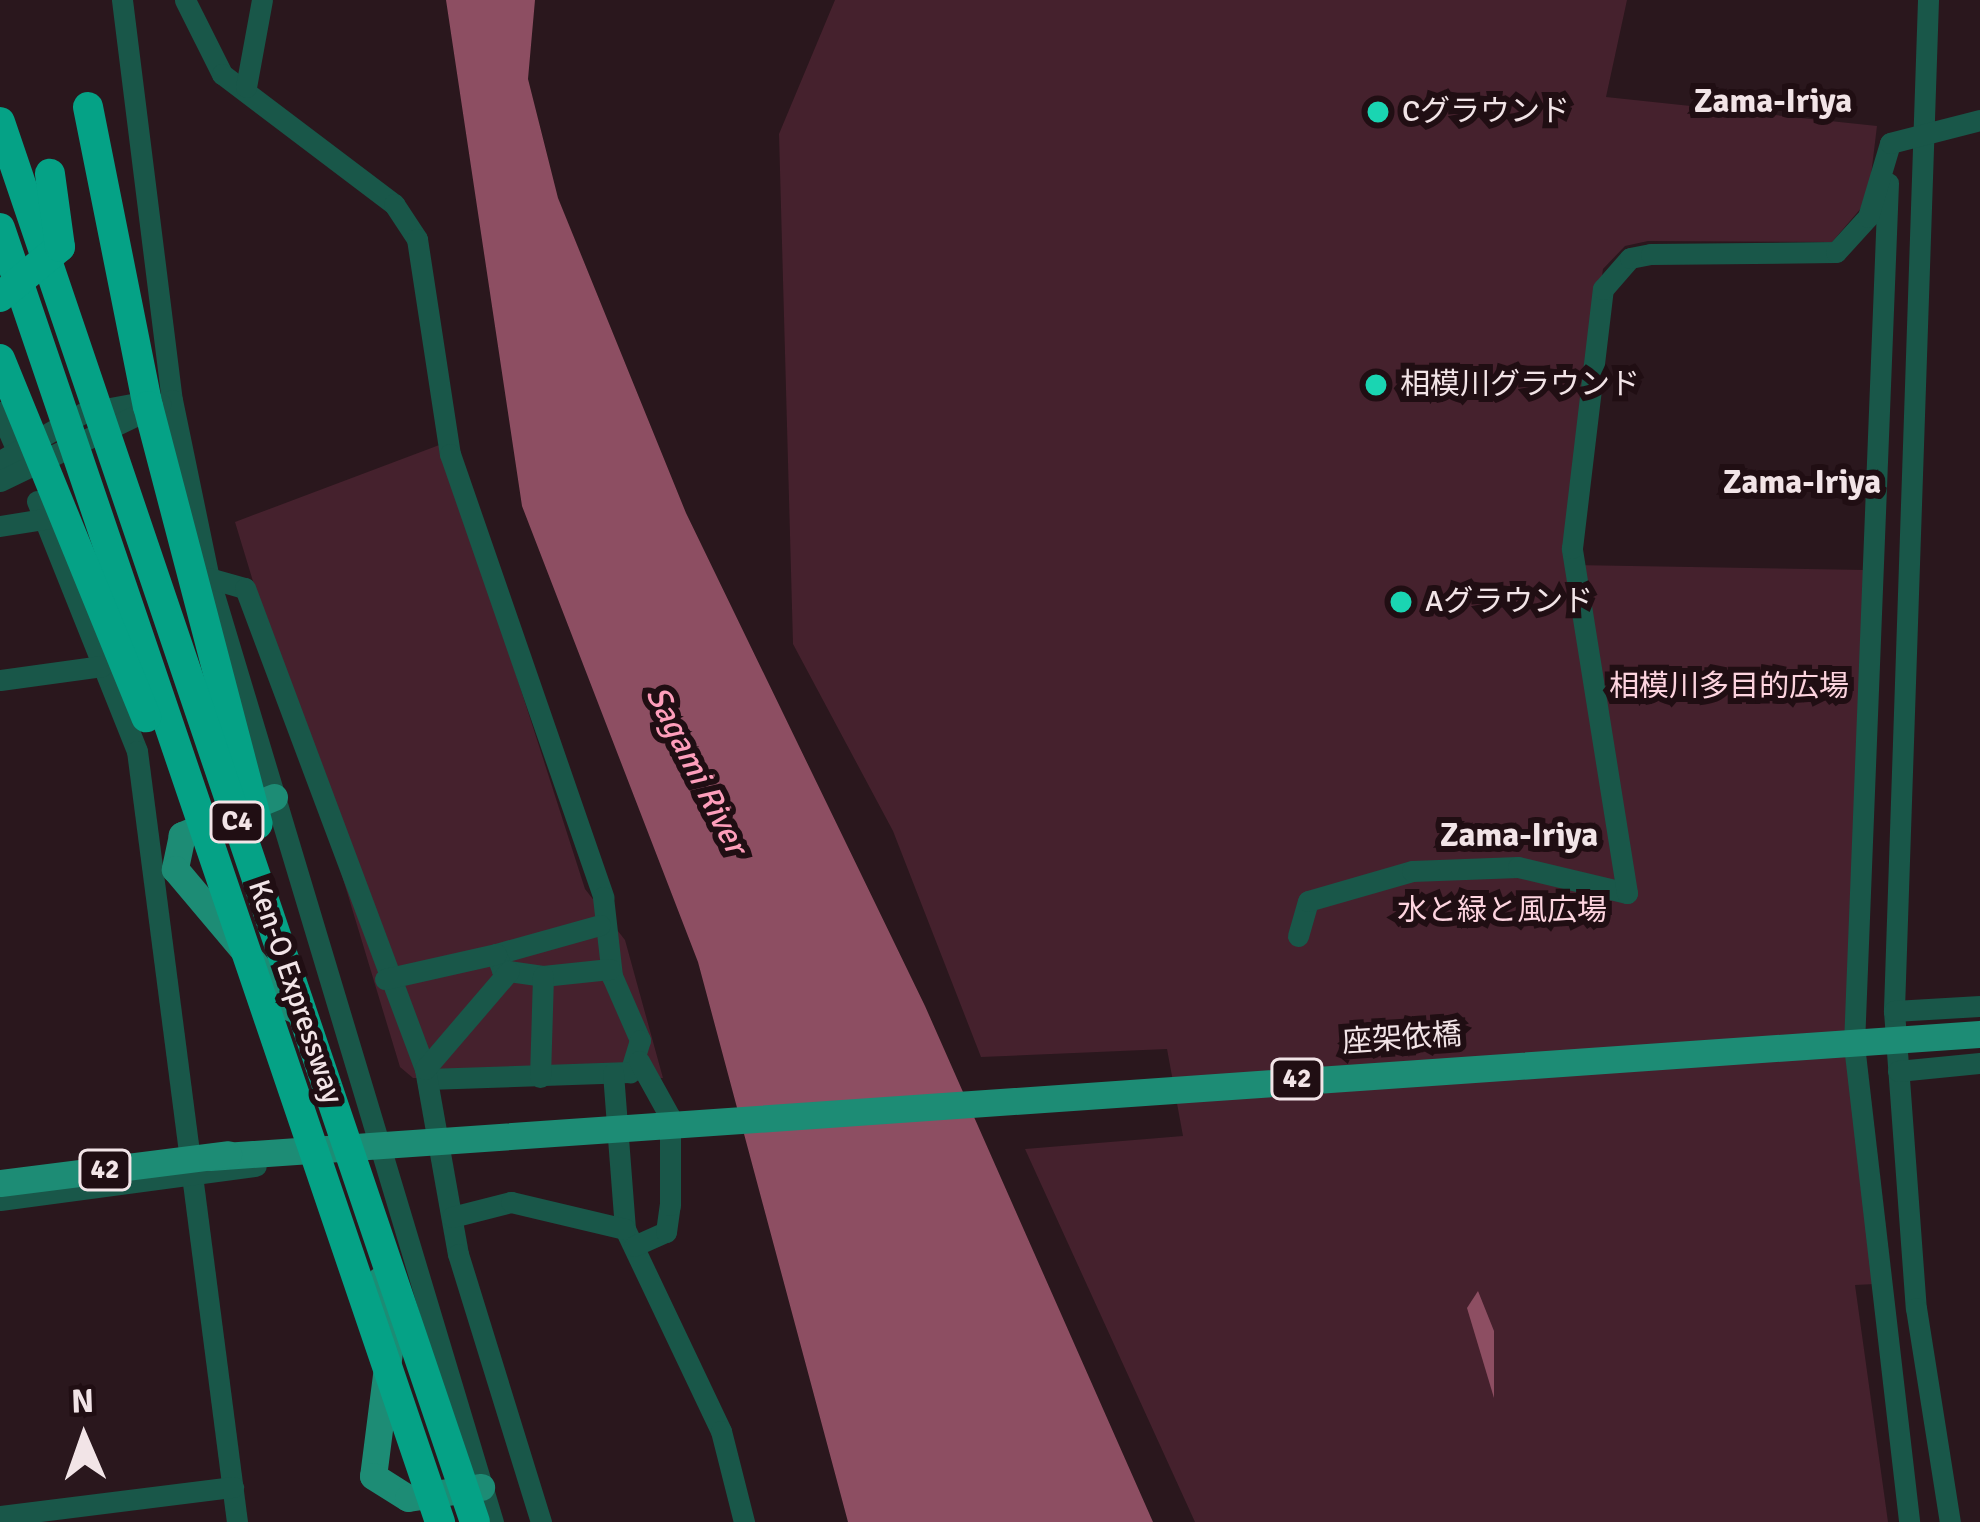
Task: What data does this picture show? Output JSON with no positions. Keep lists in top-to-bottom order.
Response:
{
  "streets": {
    "highway": ["C4", "Ken-O Expressway"],
    "main road": ["座架依橋", "42"]
  },
  "districts": ["Zama-Iriya", "Zama-Iriya", "Zama-Iriya"],
  "water": ["Sagami River"],
  "parks": ["相模川多目的広場", "水と緑と風広場"],
  "places": ["Cグラウンド", "相模川グラウンド", "Aグラウンド"],
  "north": "top"
}
